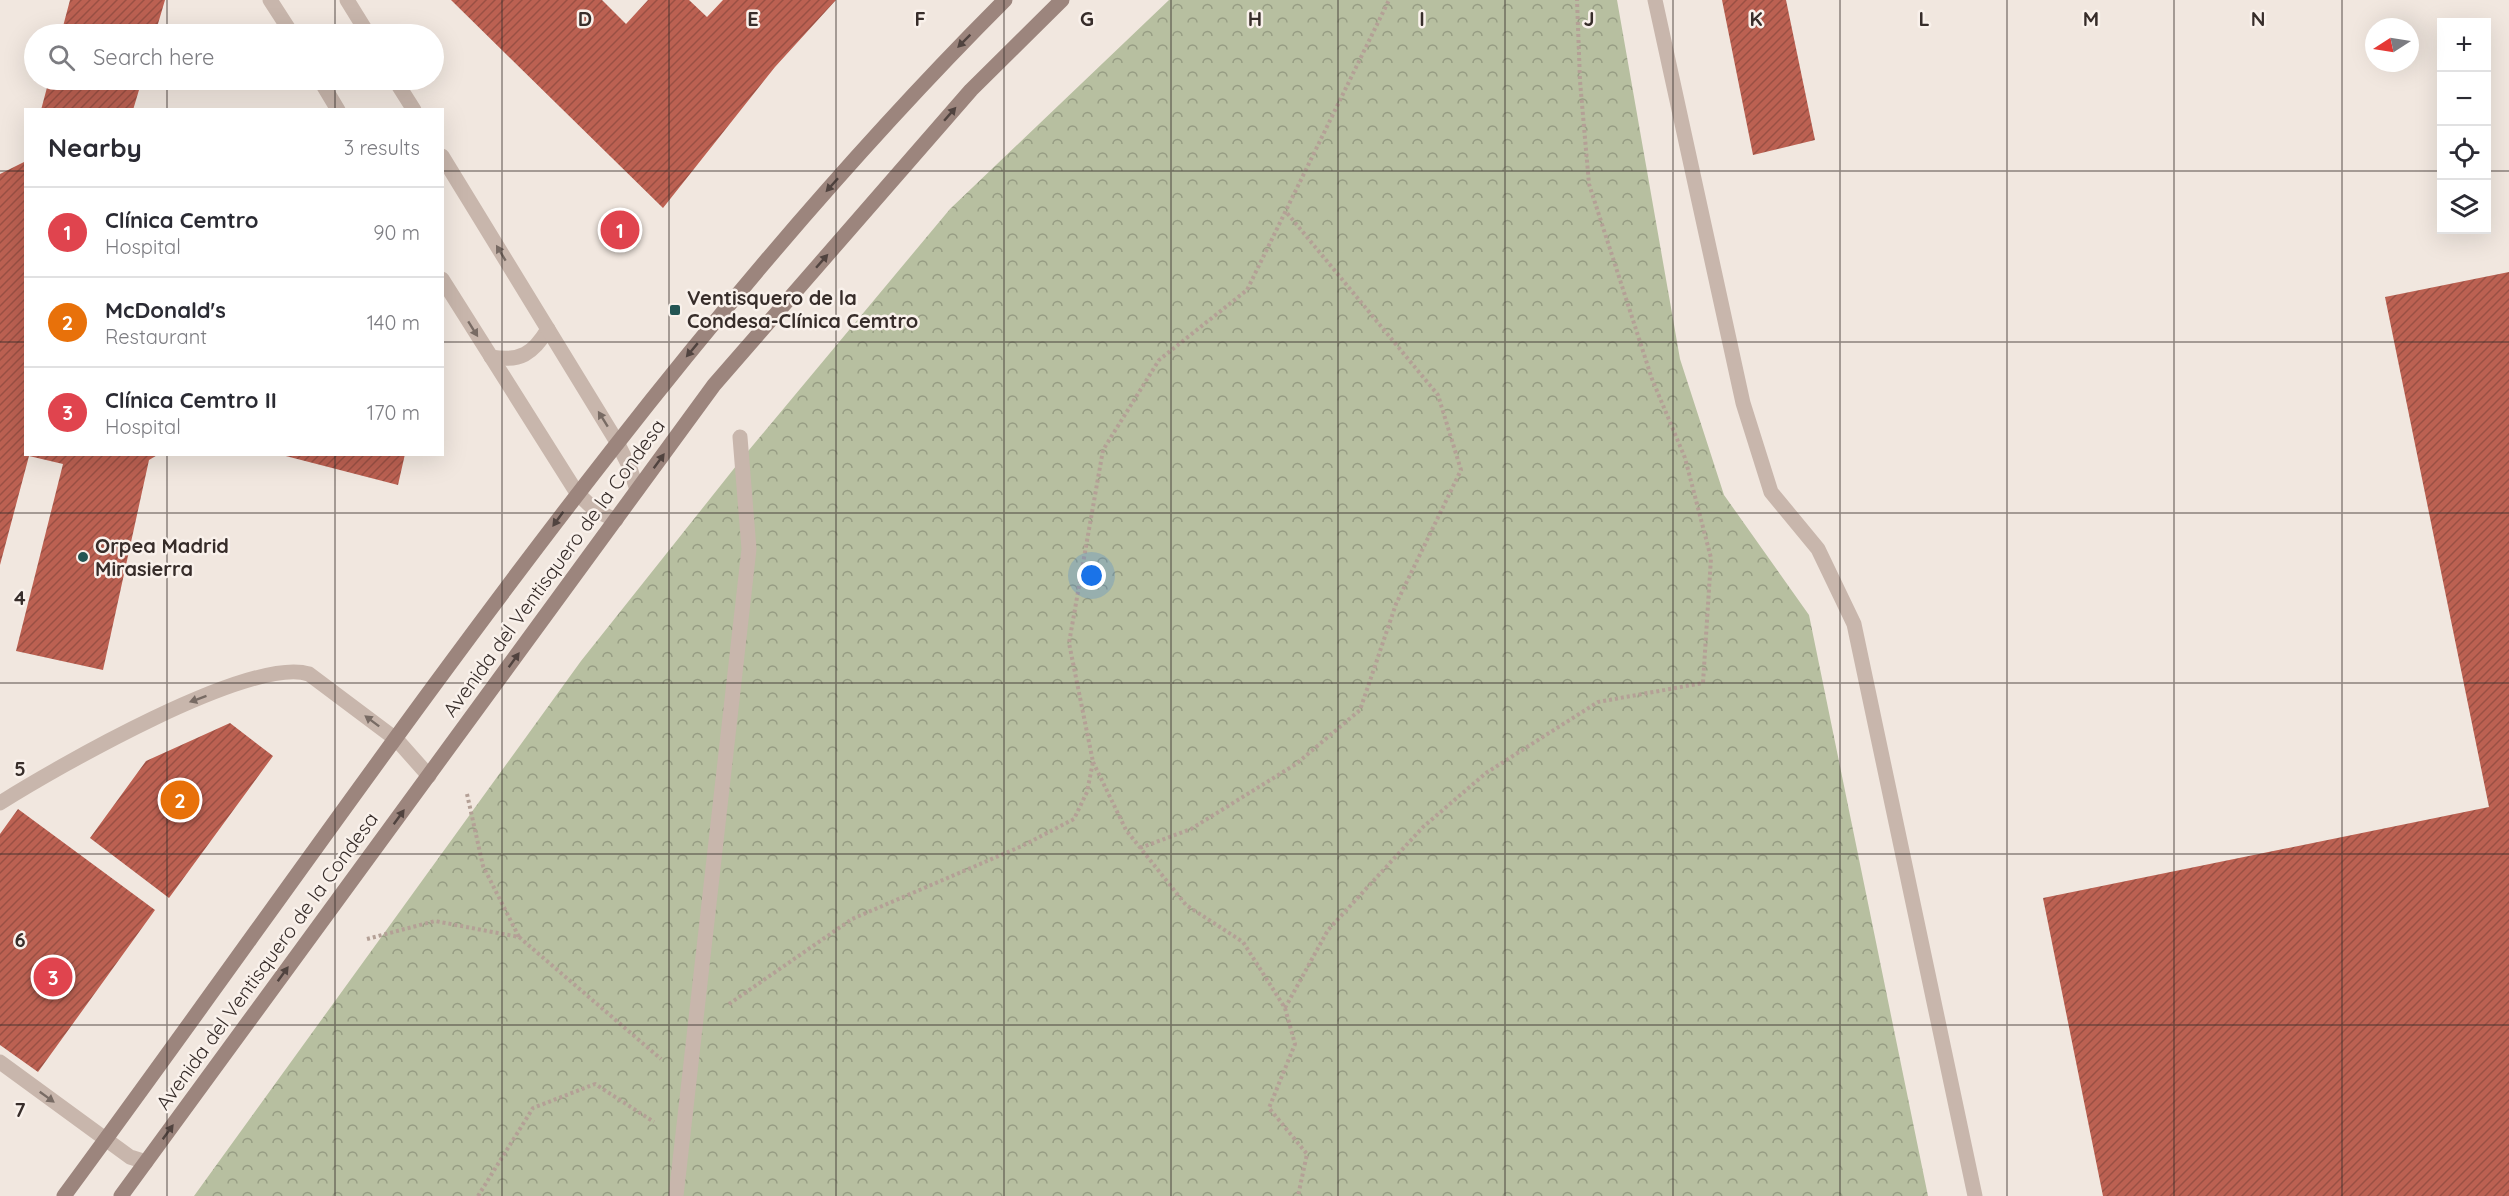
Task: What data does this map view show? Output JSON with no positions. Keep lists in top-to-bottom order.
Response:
{
  "streets": {
    "main road": ["Avenida del Ventisquero de la Condesa"]
  },
  "places": {
    "transit": ["Ventisquero de la Condesa-Clínica Cemtro"],
    "other": ["Orpea Madrid Mirasierra"]
  },
  "north": "left",
  "page": {
    "map_buttons": ["+", "−"],
    "search": "Search here",
    "heading": ["Nearby", "3 results"],
    "list": [
      {
        "mark": "1",
        "name": "Clínica Cemtro",
        "note": "Hospital",
        "value": "90 m"
      },
      {
        "mark": "2",
        "name": "McDonald's",
        "note": "Restaurant",
        "value": "140 m"
      },
      {
        "mark": "3",
        "name": "Clínica Cemtro II",
        "note": "Hospital",
        "value": "170 m"
      }
    ],
    "pins": ["1", "2", "3"]
  },
  "grid": {
    "columns": [
      "D",
      "E",
      "F",
      "G",
      "H",
      "I",
      "J",
      "K",
      "L",
      "M",
      "N"
    ],
    "rows": [
      "4",
      "5",
      "6",
      "7"
    ]
  }
}
